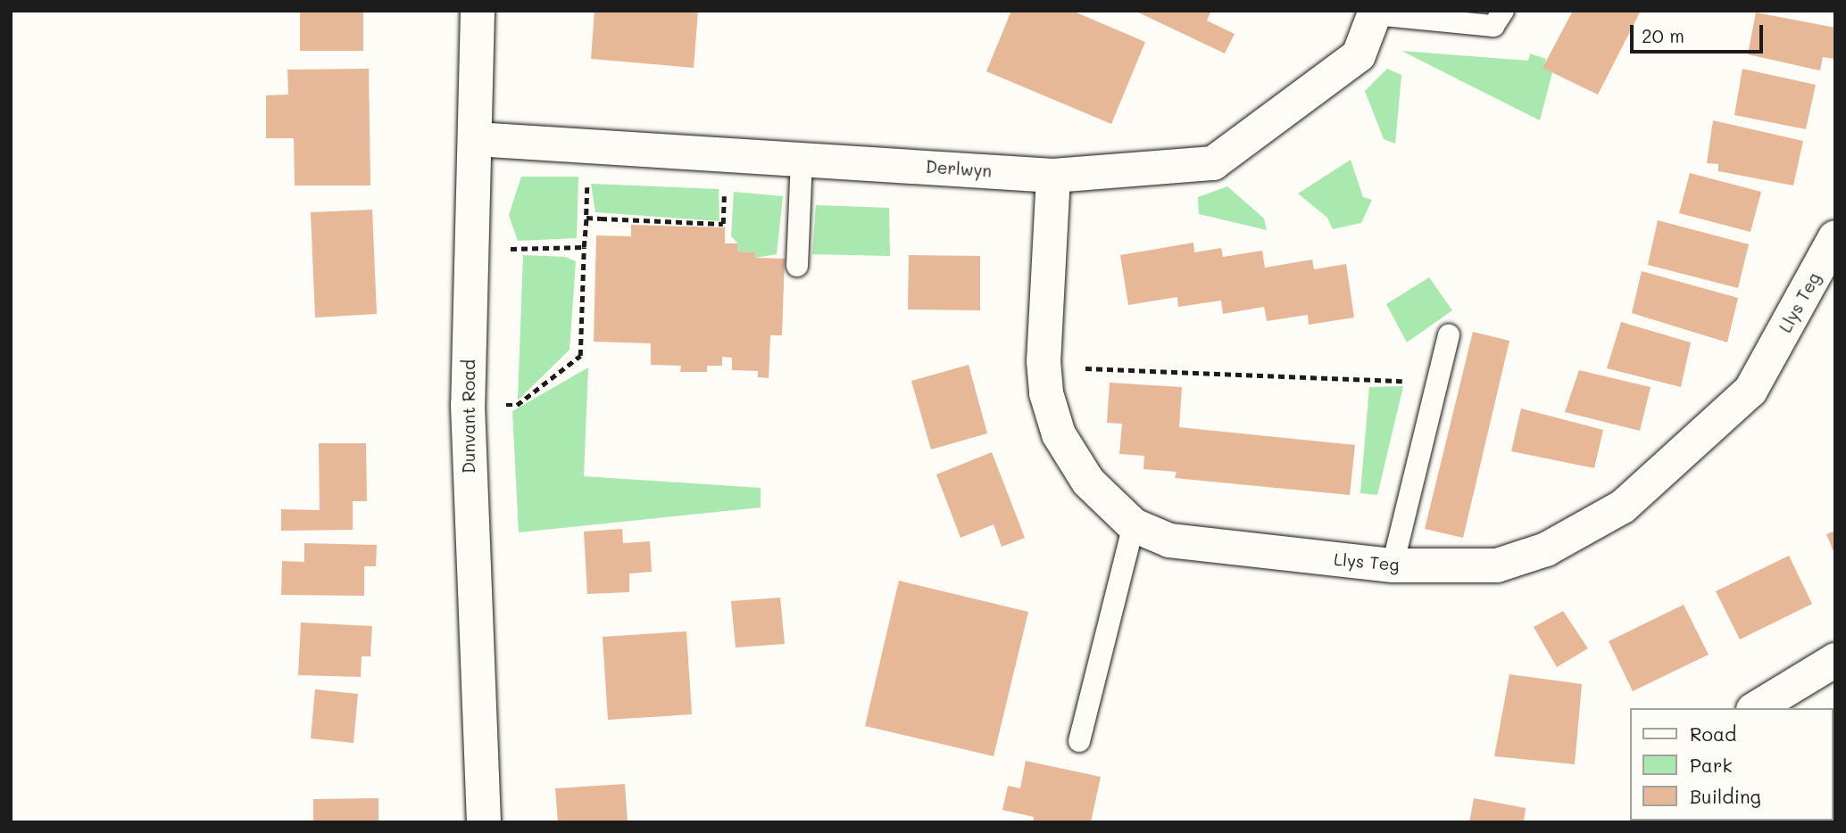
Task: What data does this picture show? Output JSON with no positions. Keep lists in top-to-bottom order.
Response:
{
  "streets": {
    "street": ["Derlwyn", "Llys Teg", "Dunvant Road"]
  },
  "crossings": [
    ["Derlwyn", "Llys Teg"],
    ["Derlwyn", "Dunvant Road"]
  ],
  "legend": ["Road", "Park", "Building"],
  "scale_bar": "20 m"
}
